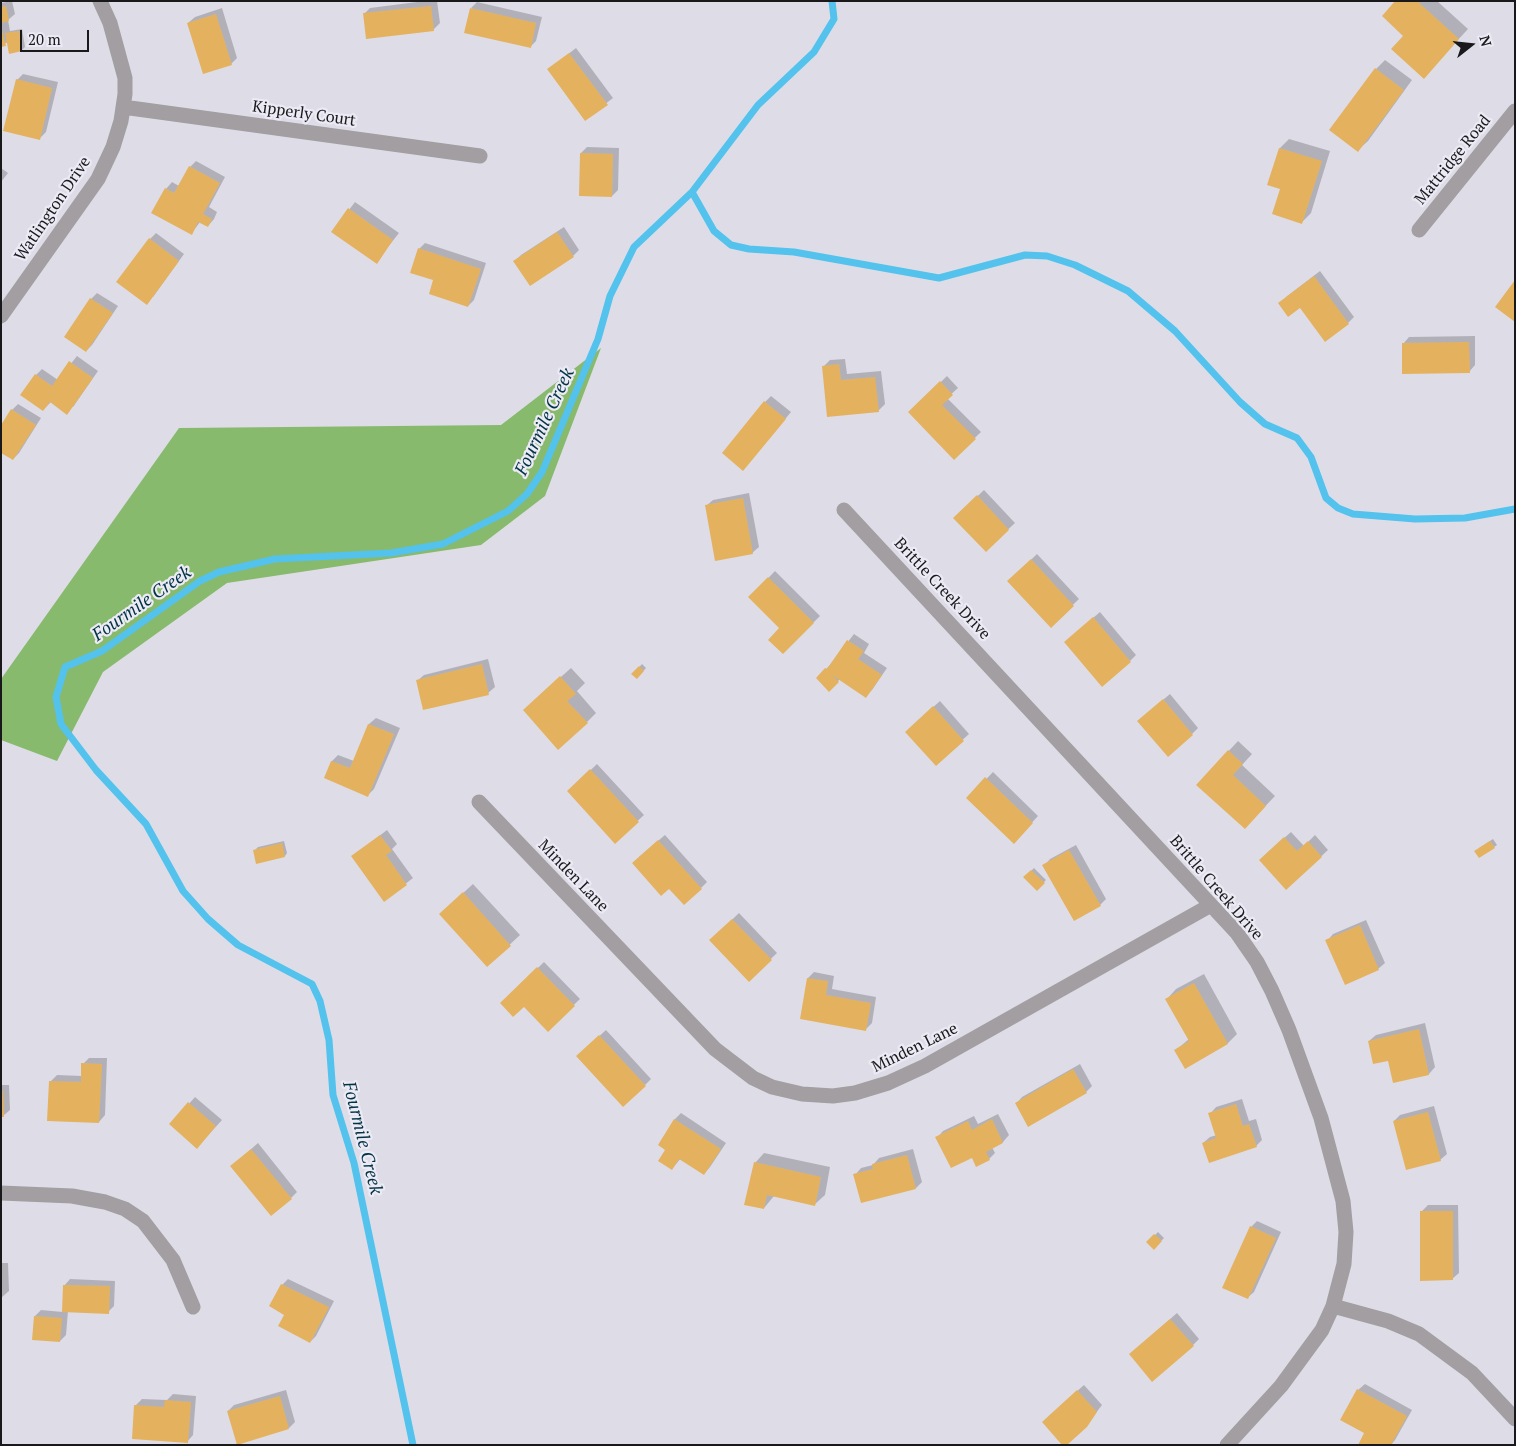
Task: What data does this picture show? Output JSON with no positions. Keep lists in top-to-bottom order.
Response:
{
  "streets": {
    "street": [
      "Kipperly Court",
      "Mattridge Road",
      "Watlington Drive",
      "Brittle Creek Drive",
      "Minden Lane"
    ]
  },
  "crossings": [
    ["Kipperly Court", "Watlington Drive"],
    ["Brittle Creek Drive", "Minden Lane"]
  ],
  "water": ["Fourmile Creek"],
  "scale_bar": "20 m",
  "north": "right"
}
